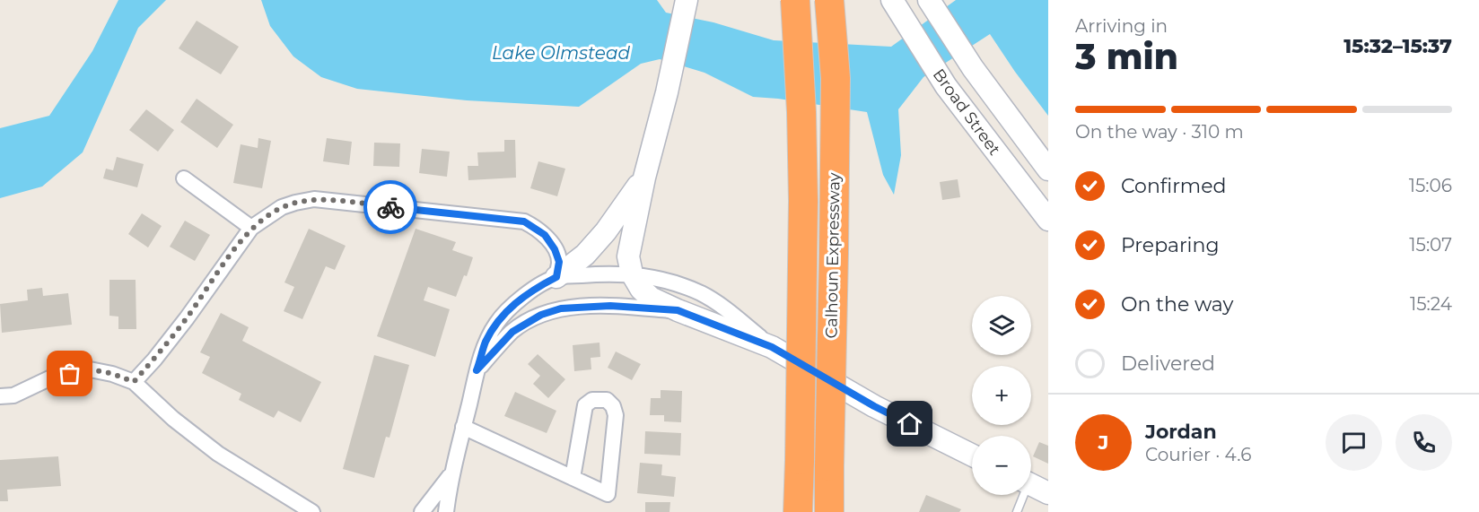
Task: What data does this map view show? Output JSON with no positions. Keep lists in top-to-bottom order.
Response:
{
  "streets": {
    "highway": ["Calhoun Expressway"],
    "main road": ["Broad Street"]
  },
  "water": ["Lake Olmstead"],
  "page": {
    "heading": ["3 min", "Arriving in", "15:32–15:37"],
    "panel": ["Jordan", "Courier · 4.6"],
    "bar": "On the way · 310 m",
    "list": [
      ["Confirmed", "15:06"],
      ["Preparing", "15:07"],
      ["On the way", "15:24"],
      "Delivered"
    ],
    "map_buttons": ["+", "−"],
    "round": "J"
  }
}
